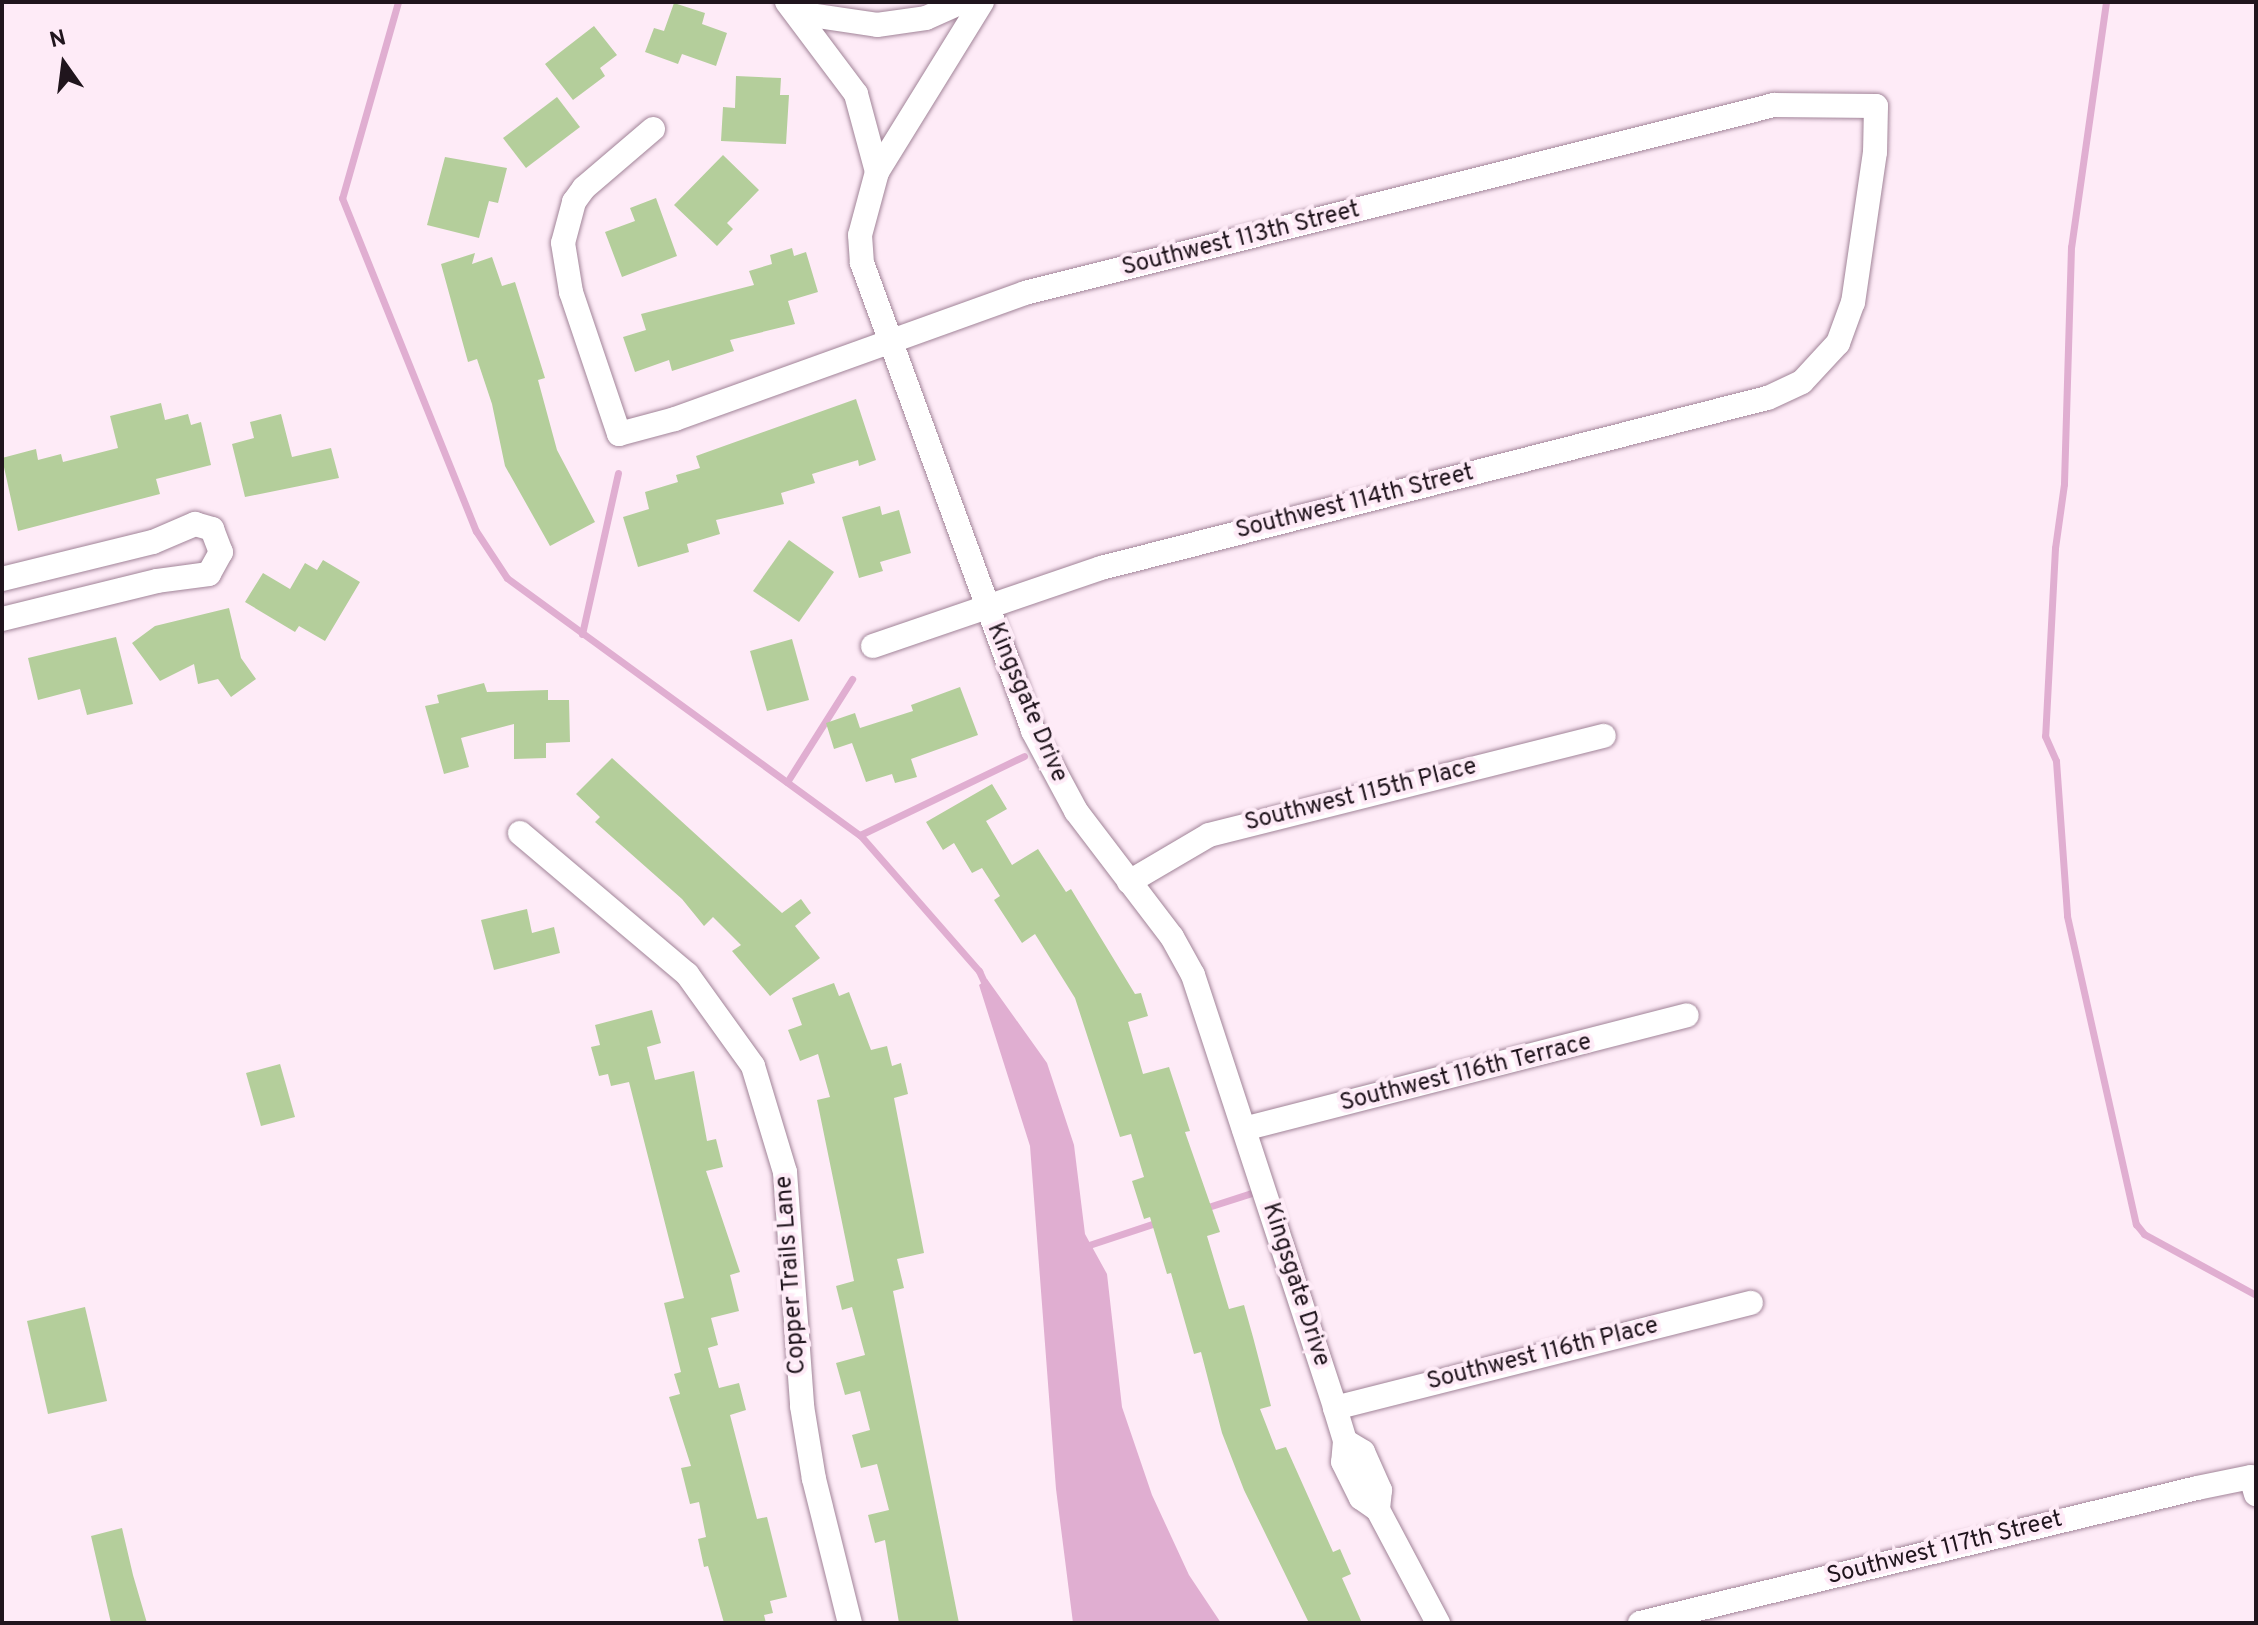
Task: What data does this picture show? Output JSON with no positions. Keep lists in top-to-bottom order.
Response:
{
  "streets": {
    "street": [
      "Southwest 113th Street",
      "Southwest 114th Street",
      "Kingsgate Drive",
      "Southwest 115th Place",
      "Southwest 116th Terrace",
      "Copper Trails Lane",
      "Southwest 116th Place",
      "Southwest 117th Street"
    ]
  },
  "crossings": [
    ["Southwest 113th Street", "Southwest 114th Street"],
    ["Southwest 113th Street", "Kingsgate Drive"],
    ["Southwest 114th Street", "Kingsgate Drive"],
    ["Kingsgate Drive", "Southwest 115th Place"],
    ["Kingsgate Drive", "Southwest 116th Terrace"],
    ["Kingsgate Drive", "Southwest 116th Place"]
  ],
  "north": "top"
}
